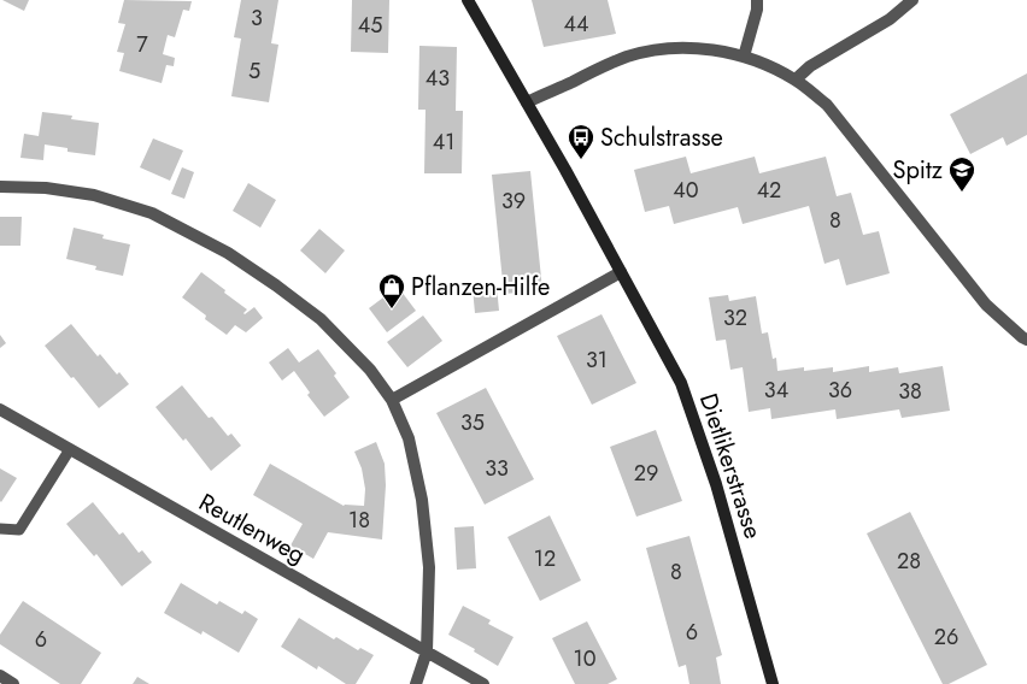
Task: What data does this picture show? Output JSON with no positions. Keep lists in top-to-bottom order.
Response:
{
  "streets": {
    "street": ["Dietlikerstrasse", "Reutlenweg"]
  },
  "places": {
    "bus stop": ["Schulstrasse"],
    "school or university": ["Spitz"],
    "shop": ["Pflanzen-Hilfe"]
  },
  "house_numbers": [
    "3",
    "44",
    "45",
    "7",
    "5",
    "43",
    "41",
    "40",
    "42",
    "39",
    "8",
    "32",
    "31",
    "34",
    "36",
    "38",
    "35",
    "33",
    "29",
    "18",
    "12",
    "28",
    "8",
    "6",
    "26",
    "6",
    "10"
  ]
}
